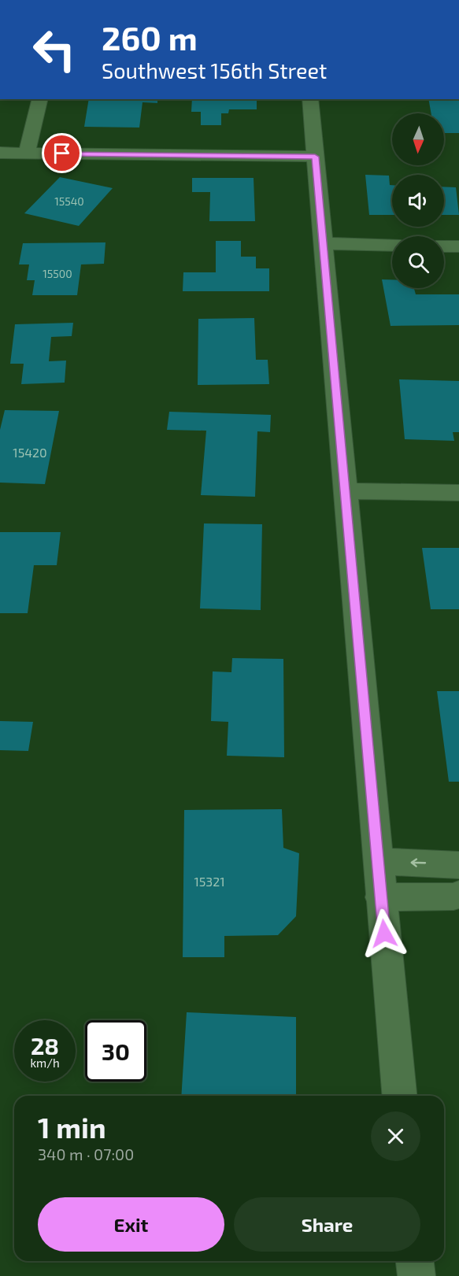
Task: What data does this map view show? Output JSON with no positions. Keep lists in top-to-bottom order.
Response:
{
  "house_numbers": [
    "15540",
    "15500",
    "15420",
    "15321"
  ],
  "north": "bottom",
  "page": {
    "turn": ["260 m", "Southwest 156th Street"],
    "speed": "28 km/h",
    "limit": "30",
    "heading": ["1 min", "340 m · 07:00"],
    "buttons": ["Exit", "Share"]
  }
}
